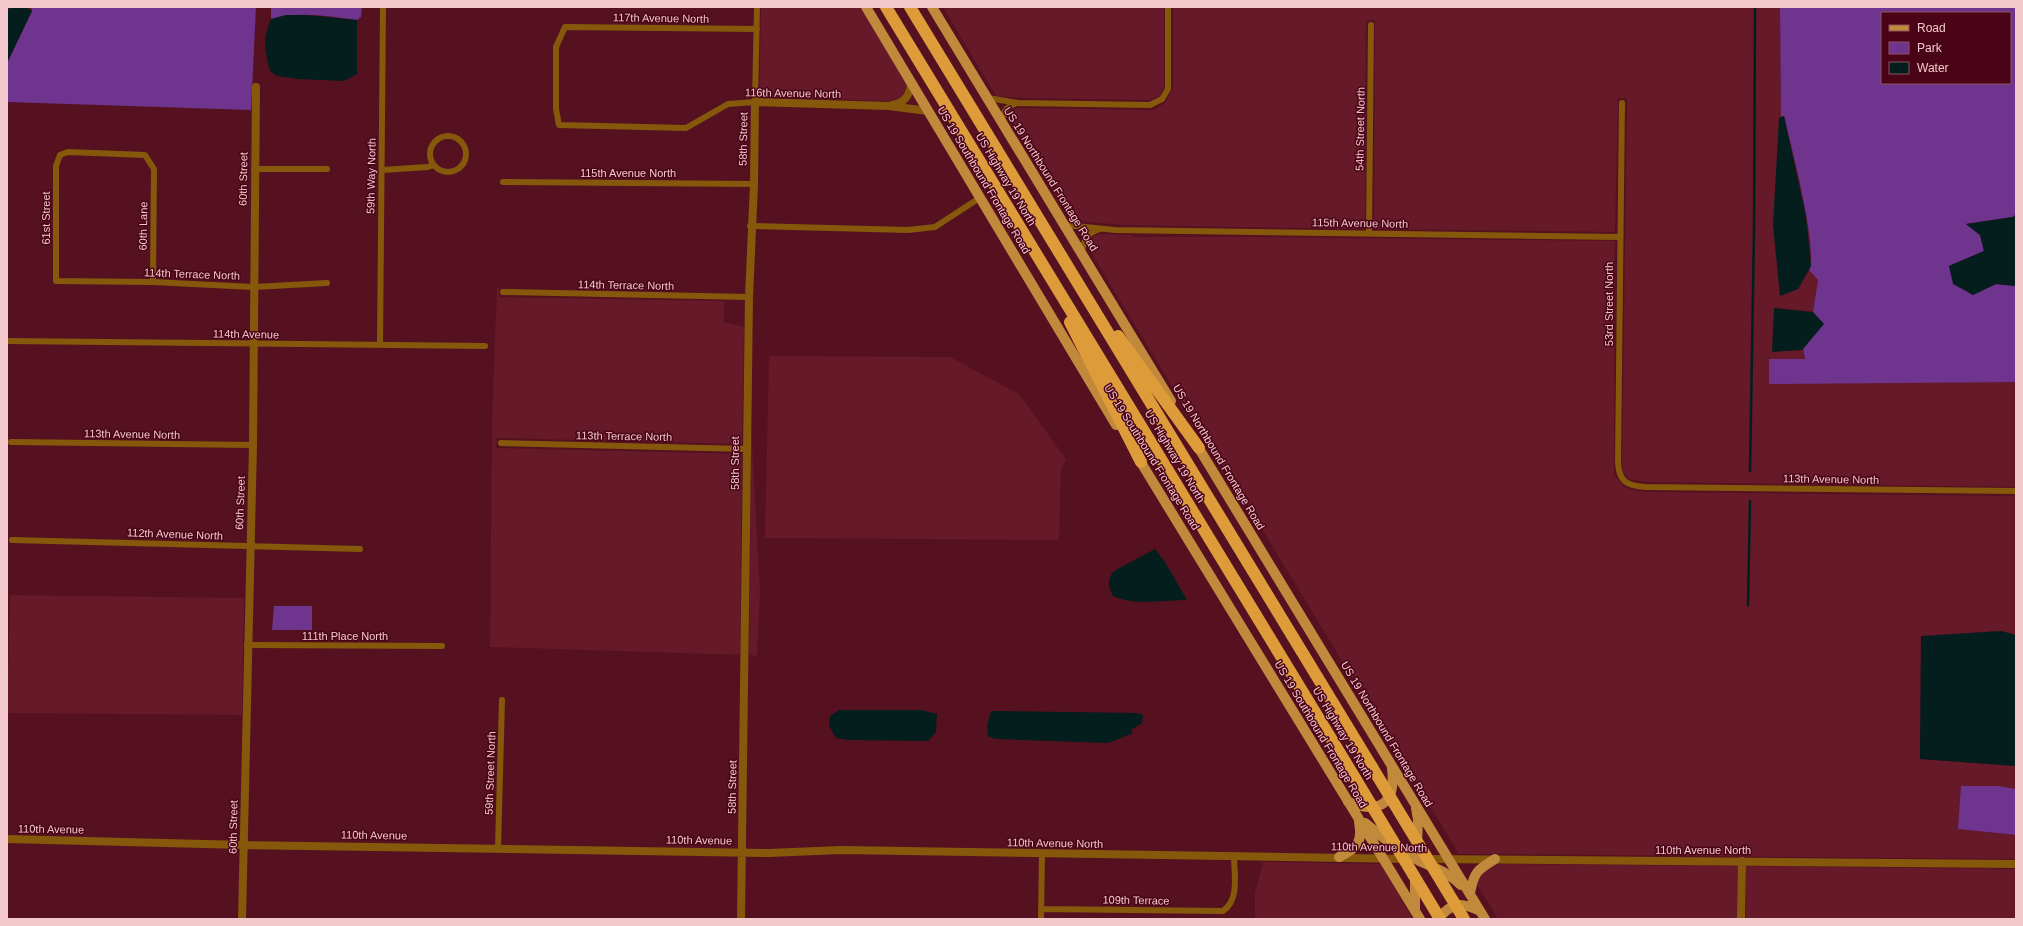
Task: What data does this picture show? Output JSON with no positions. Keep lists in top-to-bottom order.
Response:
{
  "streets": {
    "highway": ["US Highway 19 North"],
    "main road": ["US 19 Northbound Frontage Road", "US 19 Southbound Frontage Road"],
    "street": [
      "117th Avenue North",
      "116th Avenue North",
      "54th Street North",
      "58th Street",
      "115th Avenue North",
      "59th Way North",
      "60th Street",
      "61st Street",
      "60th Lane",
      "114th Terrace North",
      "53rd Street North",
      "114th Avenue",
      "113th Avenue North",
      "113th Terrace North",
      "112th Avenue North",
      "111th Place North",
      "59th Street North",
      "110th Avenue",
      "110th Avenue North",
      "109th Terrace"
    ]
  },
  "crossings": [
    ["117th Avenue North", "116th Avenue North"],
    ["117th Avenue North", "58th Street"],
    ["116th Avenue North", "58th Street"],
    ["116th Avenue North", "US 19 Southbound Frontage Road"],
    ["54th Street North", "115th Avenue North"],
    ["58th Street", "115th Avenue North"],
    ["58th Street", "114th Terrace North"],
    ["58th Street", "113th Terrace North"],
    ["58th Street", "110th Avenue"],
    ["58th Street", "110th Avenue North"],
    ["115th Avenue North", "US 19 Northbound Frontage Road"],
    ["115th Avenue North", "53rd Street North"],
    ["59th Way North", "114th Avenue"],
    ["60th Street", "114th Terrace North"],
    ["60th Street", "114th Avenue"],
    ["60th Street", "113th Avenue North"],
    ["60th Street", "112th Avenue North"],
    ["60th Street", "111th Place North"],
    ["60th Street", "110th Avenue"],
    ["US 19 Northbound Frontage Road", "110th Avenue North"],
    ["US 19 Southbound Frontage Road", "110th Avenue North"],
    ["61st Street", "60th Lane"],
    ["61st Street", "114th Terrace North"],
    ["60th Lane", "114th Terrace North"],
    ["53rd Street North", "113th Avenue North"],
    ["59th Street North", "110th Avenue"],
    ["110th Avenue", "110th Avenue North"],
    ["110th Avenue North", "109th Terrace"]
  ],
  "legend": ["Road", "Park", "Water"]
}
